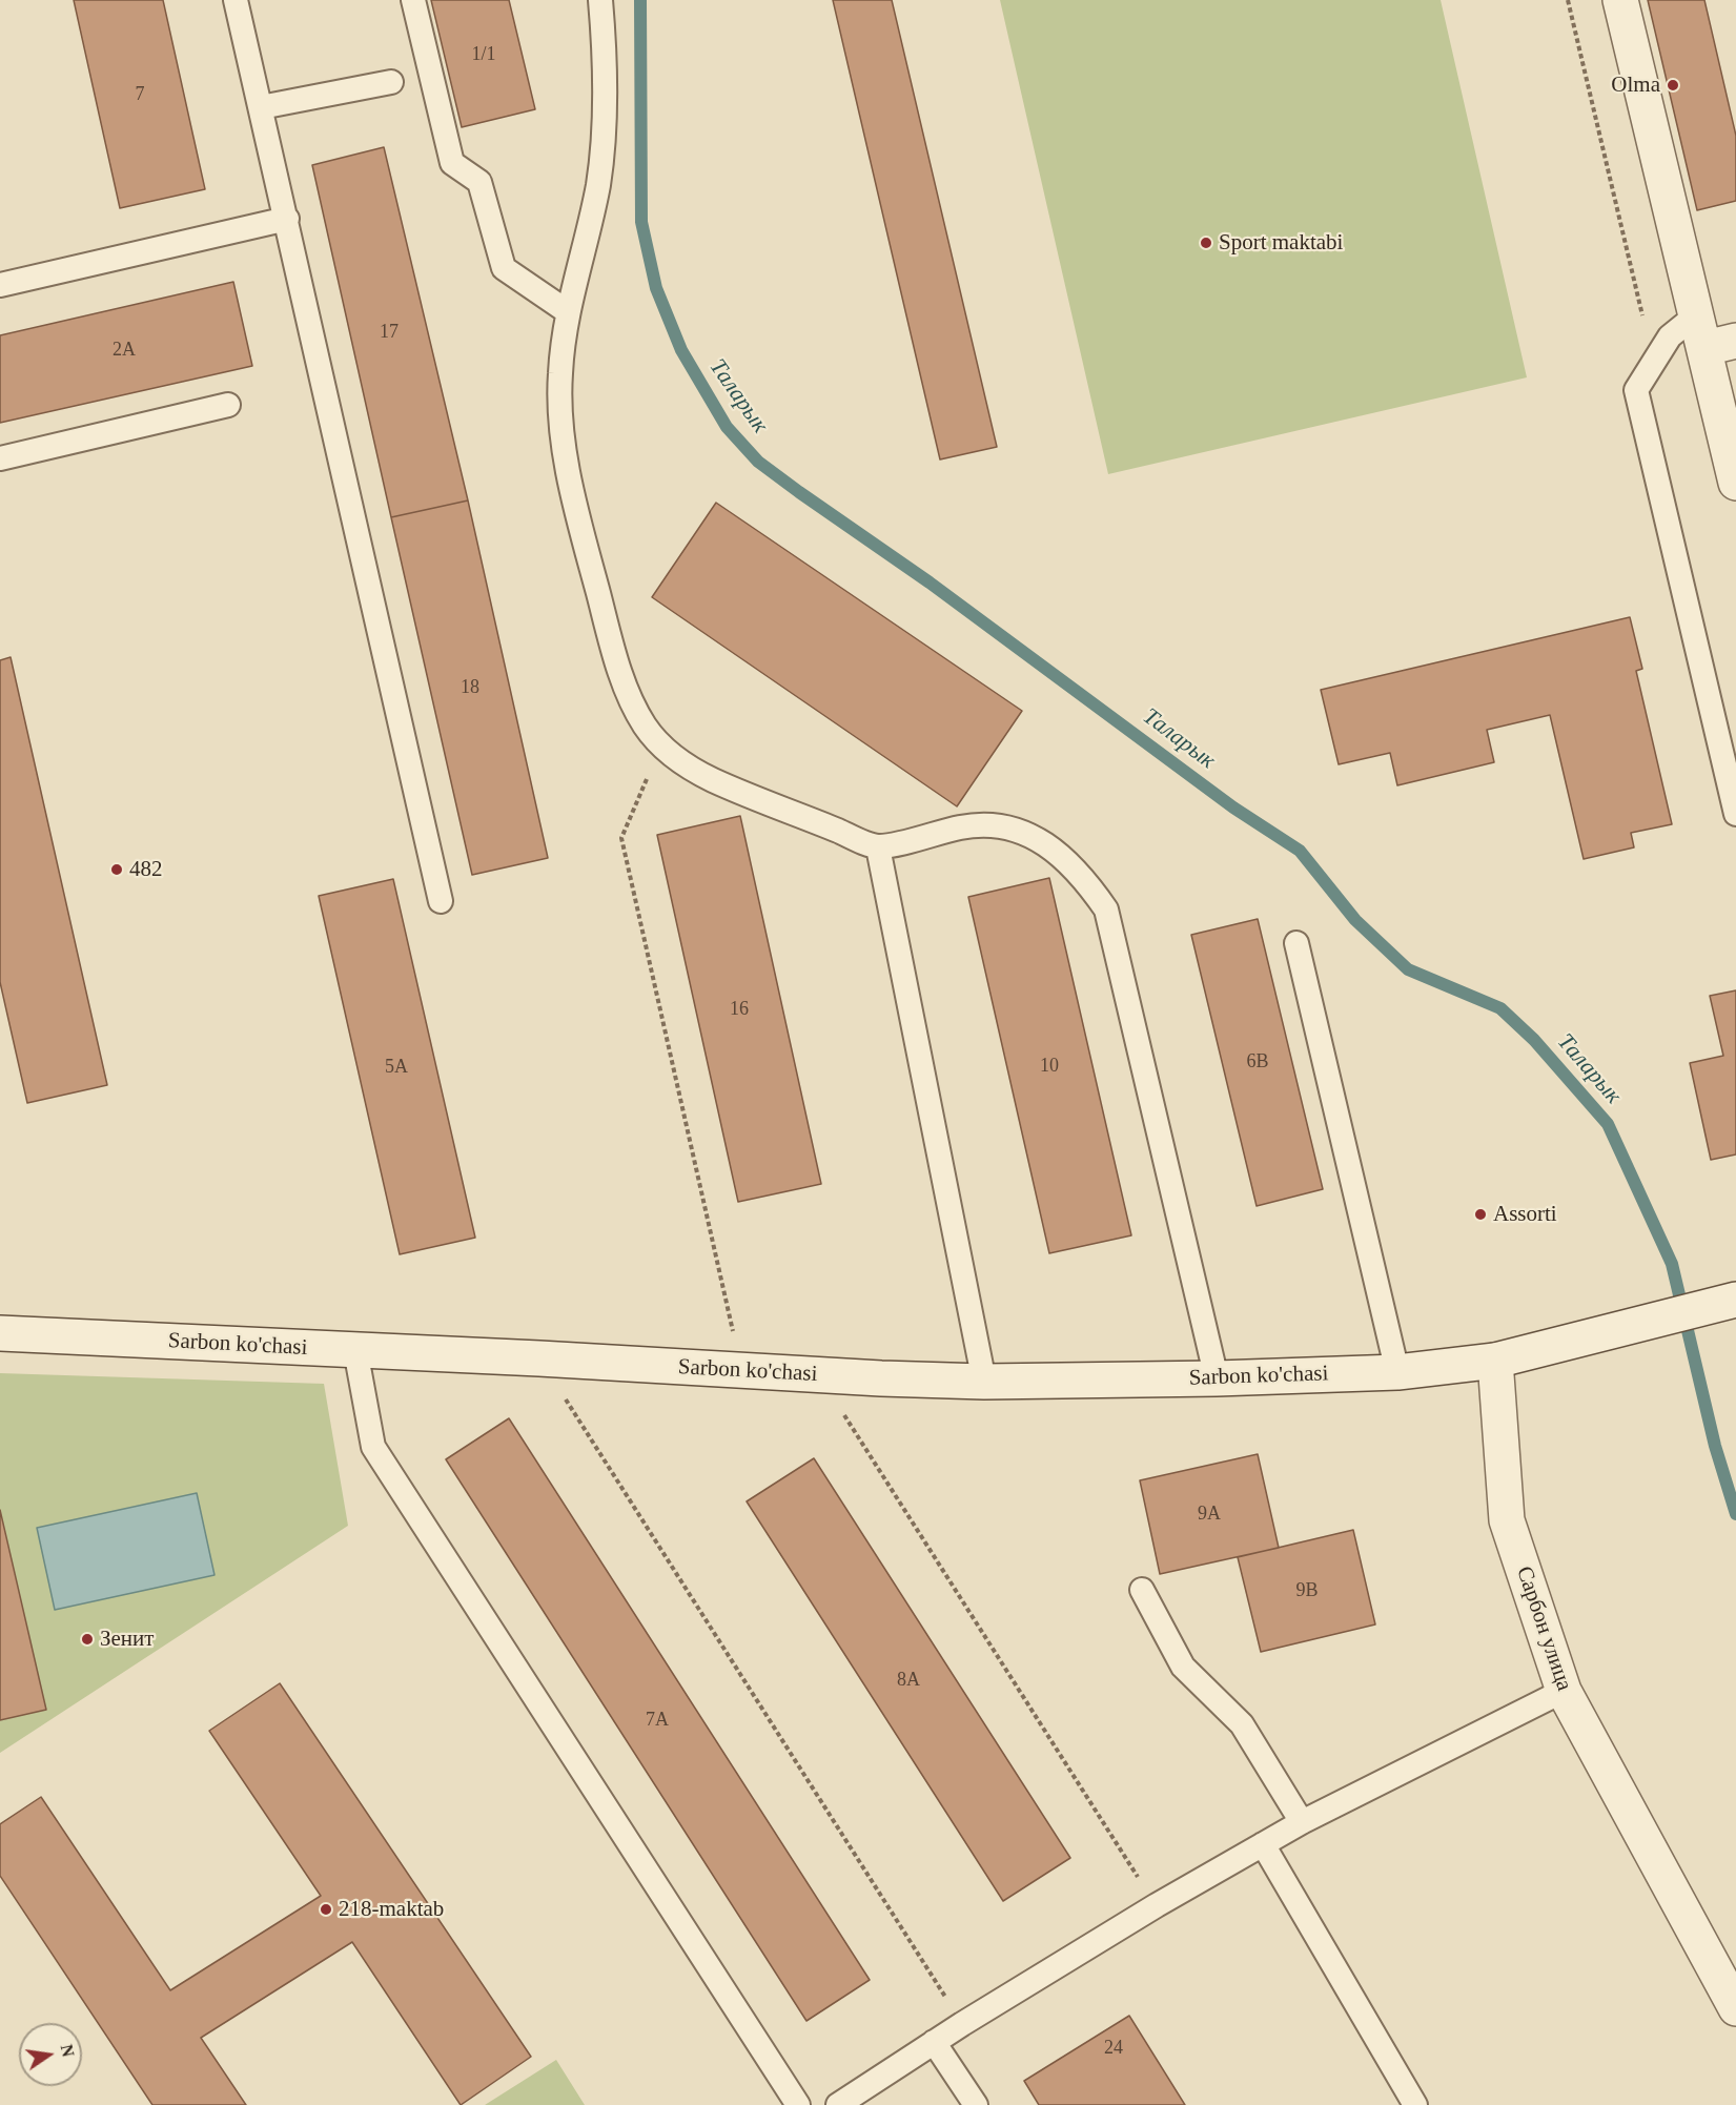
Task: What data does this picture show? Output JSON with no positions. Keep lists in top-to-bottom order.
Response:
{
  "streets": {
    "street": ["Sarbon ko'chasi", "Сарбон улица"]
  },
  "crossings": [
    ["Sarbon ko'chasi", "Сарбон улица"]
  ],
  "water": ["Таларык"],
  "places": [
    "Olma",
    "Sport maktabi",
    "482",
    "Assorti",
    "Зенит",
    "218-maktab"
  ],
  "house_numbers": [
    "1/1",
    "7",
    "17",
    "2А",
    "18",
    "16",
    "6В",
    "10",
    "5А",
    "9А",
    "9B",
    "8A",
    "7A",
    "24"
  ],
  "north": "right"
}
